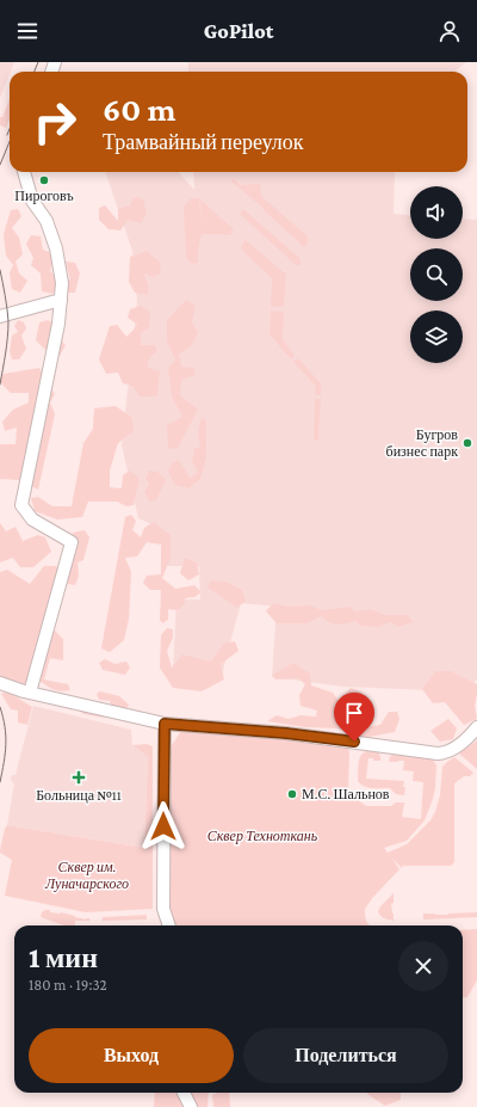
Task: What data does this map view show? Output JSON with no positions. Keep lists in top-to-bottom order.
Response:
{
  "parks": ["Сквер Техноткань", "Сквер им. Луначарского"],
  "places": {
    "other": ["Пироговъ", "Бугров бизнес парк", "М.С. Шальнов"],
    "health": ["Больница №11"]
  },
  "page": {
    "header": "GoPilot",
    "turn": ["60 m", "Трамвайный переулок"],
    "heading": ["1 мин", "180 m · 19:32"],
    "buttons": ["Выход", "Поделиться"]
  }
}
